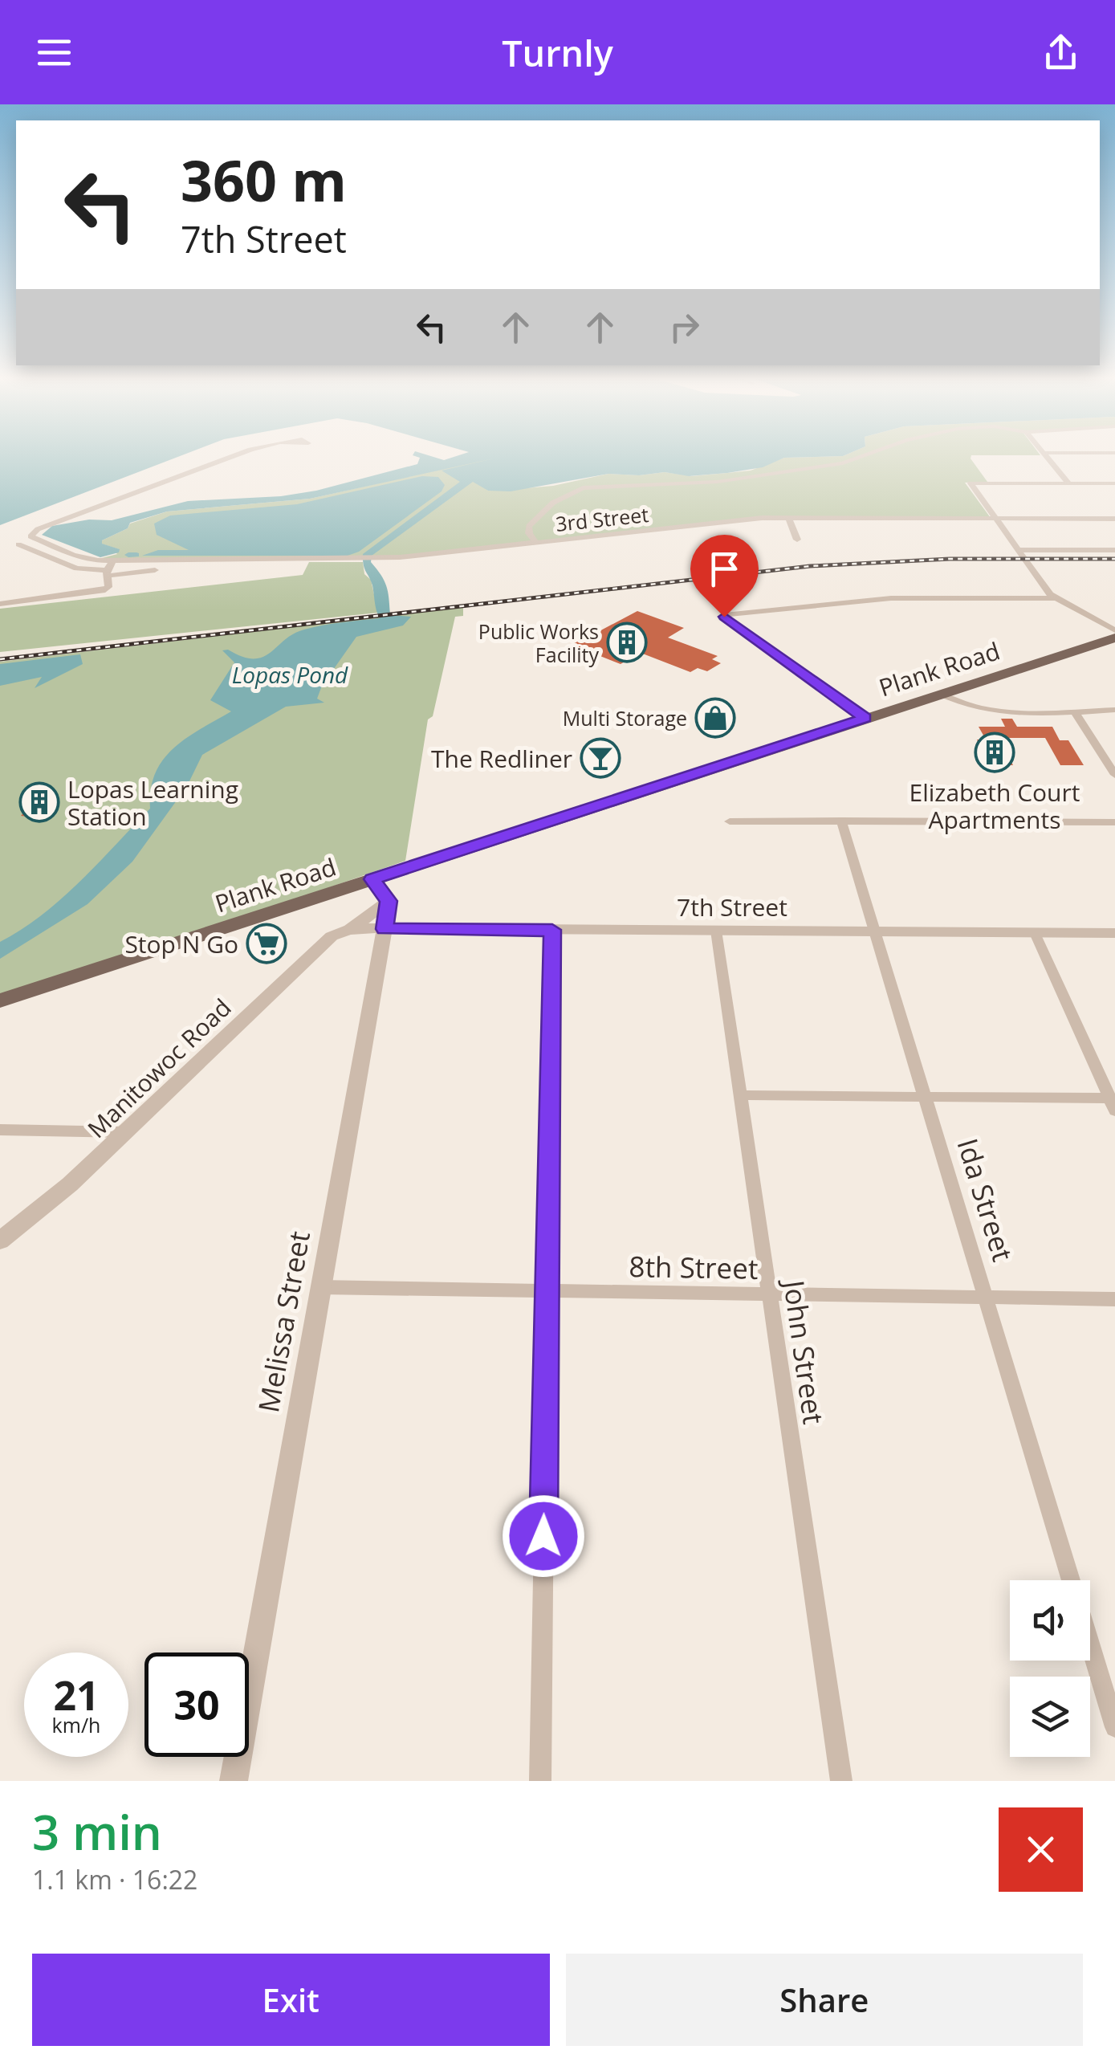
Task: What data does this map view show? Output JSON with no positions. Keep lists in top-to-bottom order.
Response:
{
  "streets": {
    "main road": ["Plank Road"],
    "street": [
      "3rd Street",
      "7th Street",
      "Manitowoc Road",
      "Ida Street",
      "8th Street",
      "Melissa Street",
      "John Street"
    ]
  },
  "crossings": [
    ["7th Street", "Manitowoc Road"],
    ["7th Street", "Ida Street"],
    ["7th Street", "Melissa Street"],
    ["7th Street", "John Street"],
    ["Manitowoc Road", "Melissa Street"],
    ["Ida Street", "8th Street"],
    ["8th Street", "Melissa Street"],
    ["8th Street", "John Street"]
  ],
  "water": ["Lopas Pond"],
  "places": {
    "building": ["Public Works Facility", "Elizabeth Court Apartments", "Lopas Learning Station"],
    "shop": ["Multi Storage"],
    "bar": ["The Redliner"],
    "supermarket": ["Stop N Go"]
  },
  "page": {
    "header": "Turnly",
    "turn": ["360 m", "7th Street"],
    "speed": "21 km/h",
    "limit": "30",
    "heading": ["3 min", "1.1 km · 16:22"],
    "buttons": ["Exit", "Share"]
  }
}
